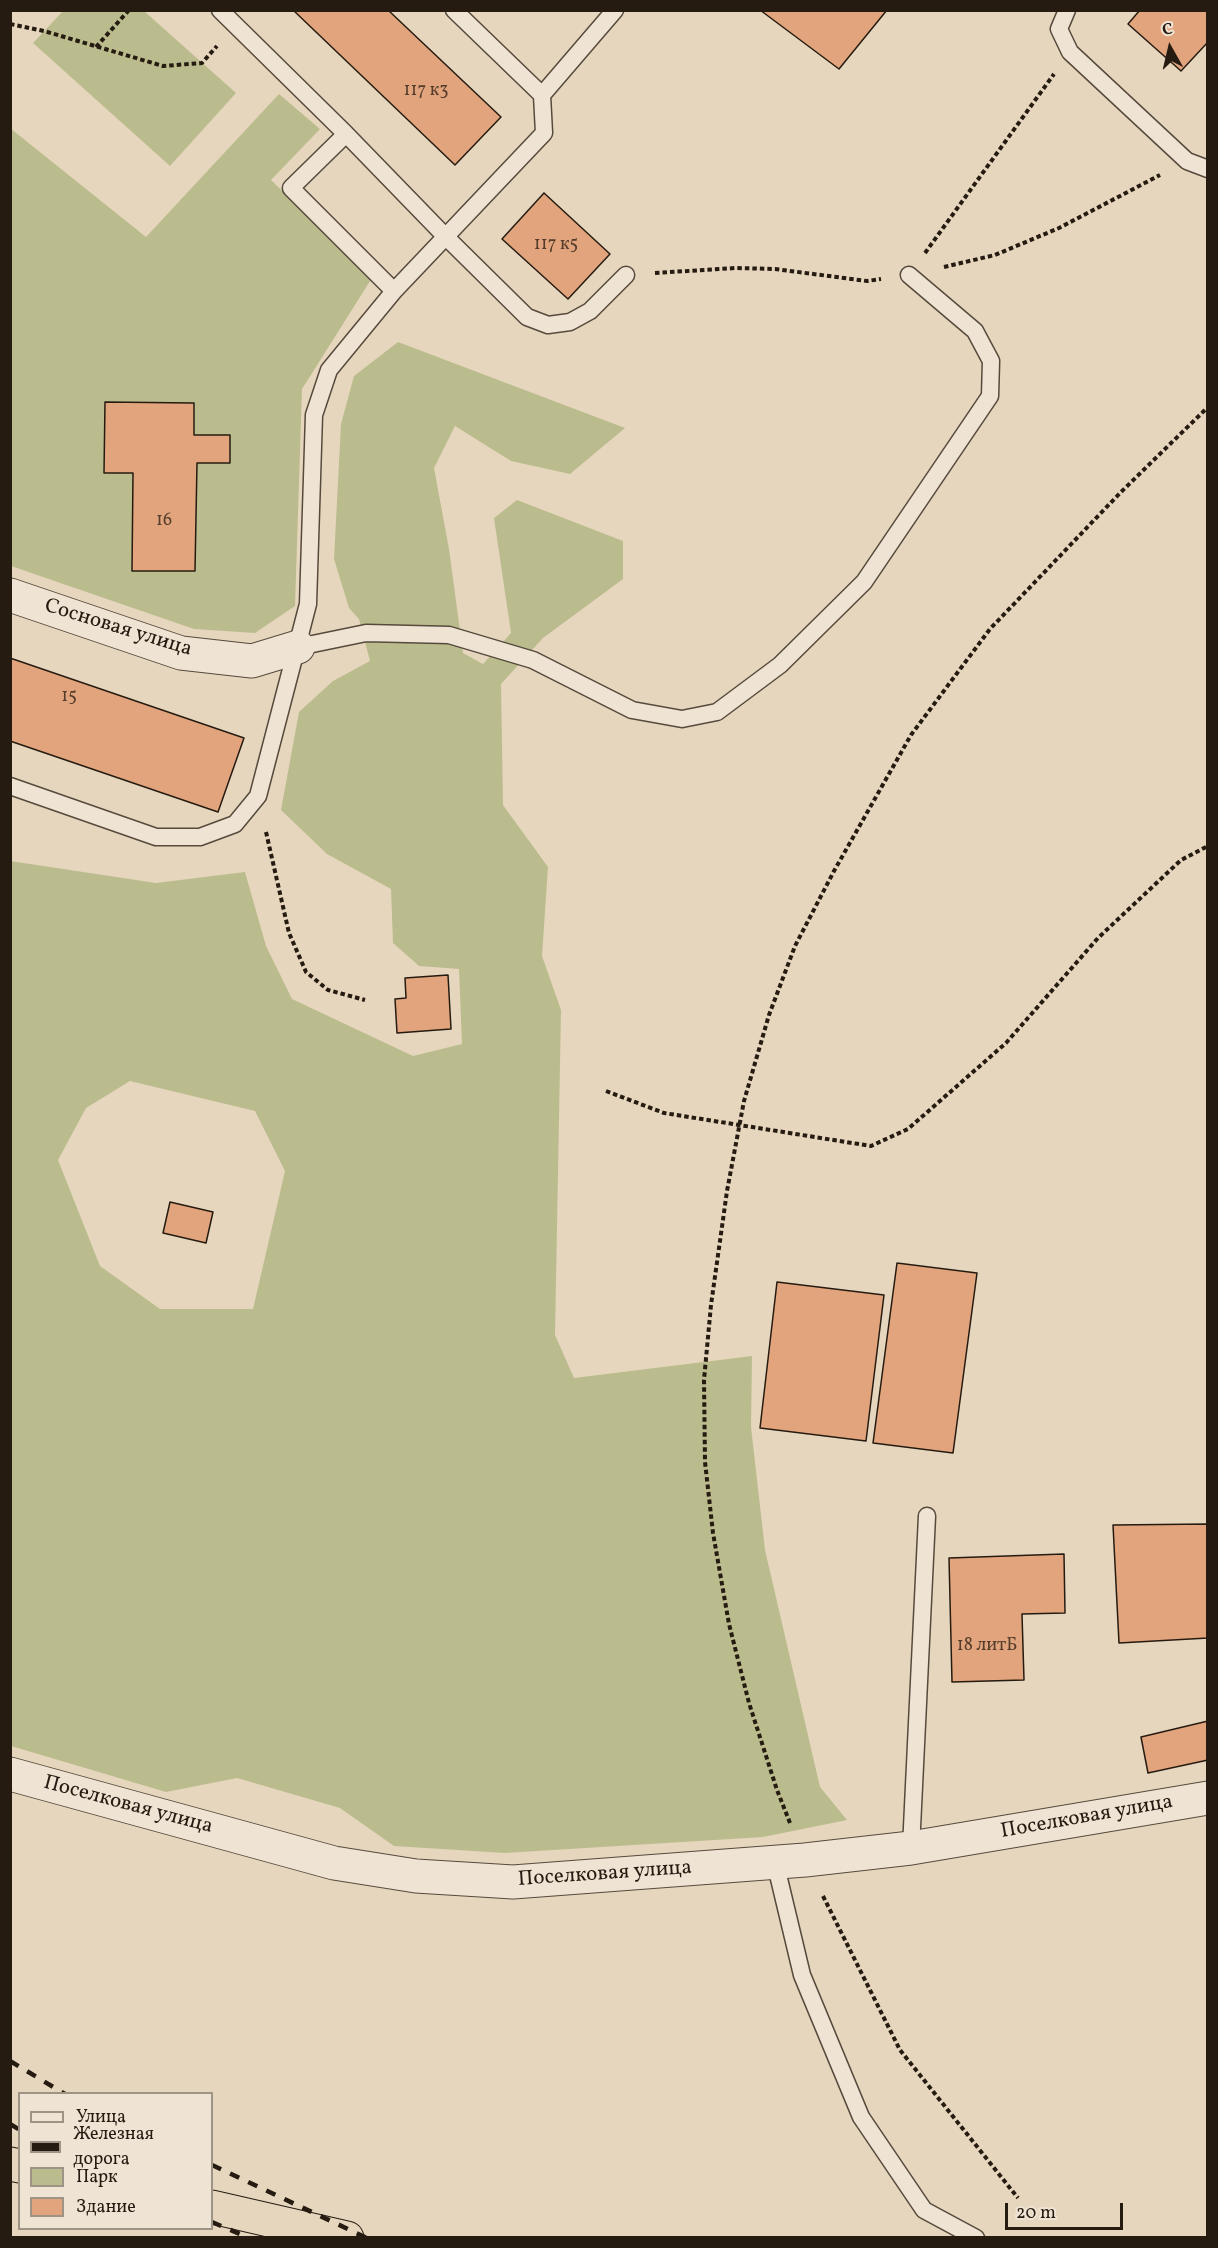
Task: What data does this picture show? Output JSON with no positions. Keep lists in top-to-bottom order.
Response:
{
  "streets": {
    "street": ["Сосновая улица", "Поселковая улица"]
  },
  "house_numbers": [
    "117 к3",
    "117 к5",
    "16",
    "15",
    "18 литБ"
  ],
  "legend": [
    "Улица",
    "Железная дорога",
    "Парк",
    "Здание"
  ],
  "scale_bar": "20 m",
  "north": "top"
}
